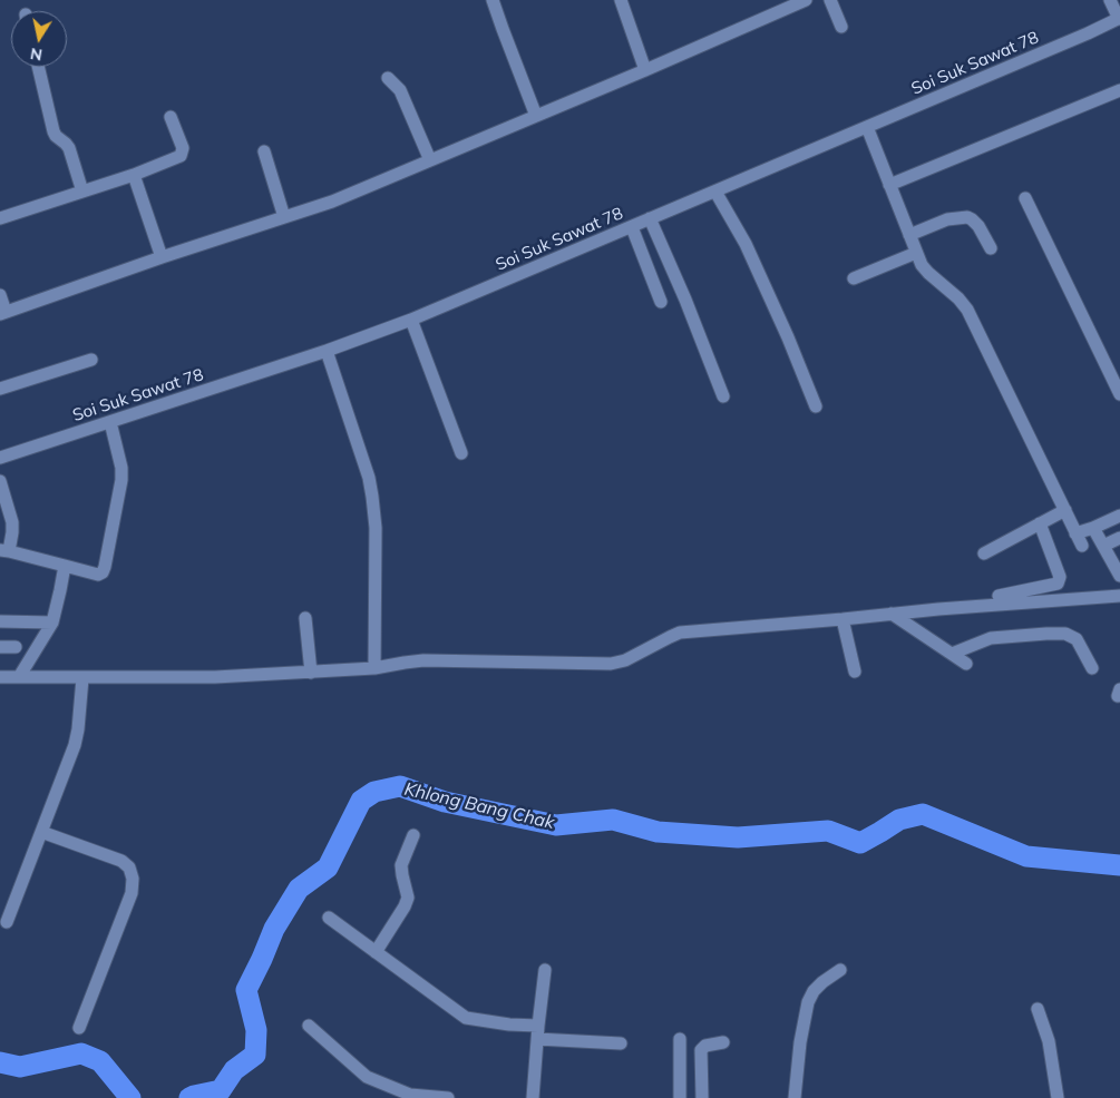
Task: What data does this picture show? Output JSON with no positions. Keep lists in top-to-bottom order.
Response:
{
  "streets": {
    "street": ["Soi Suk Sawat 78"]
  },
  "water": ["Khlong Bang Chak"],
  "north": "bottom"
}
